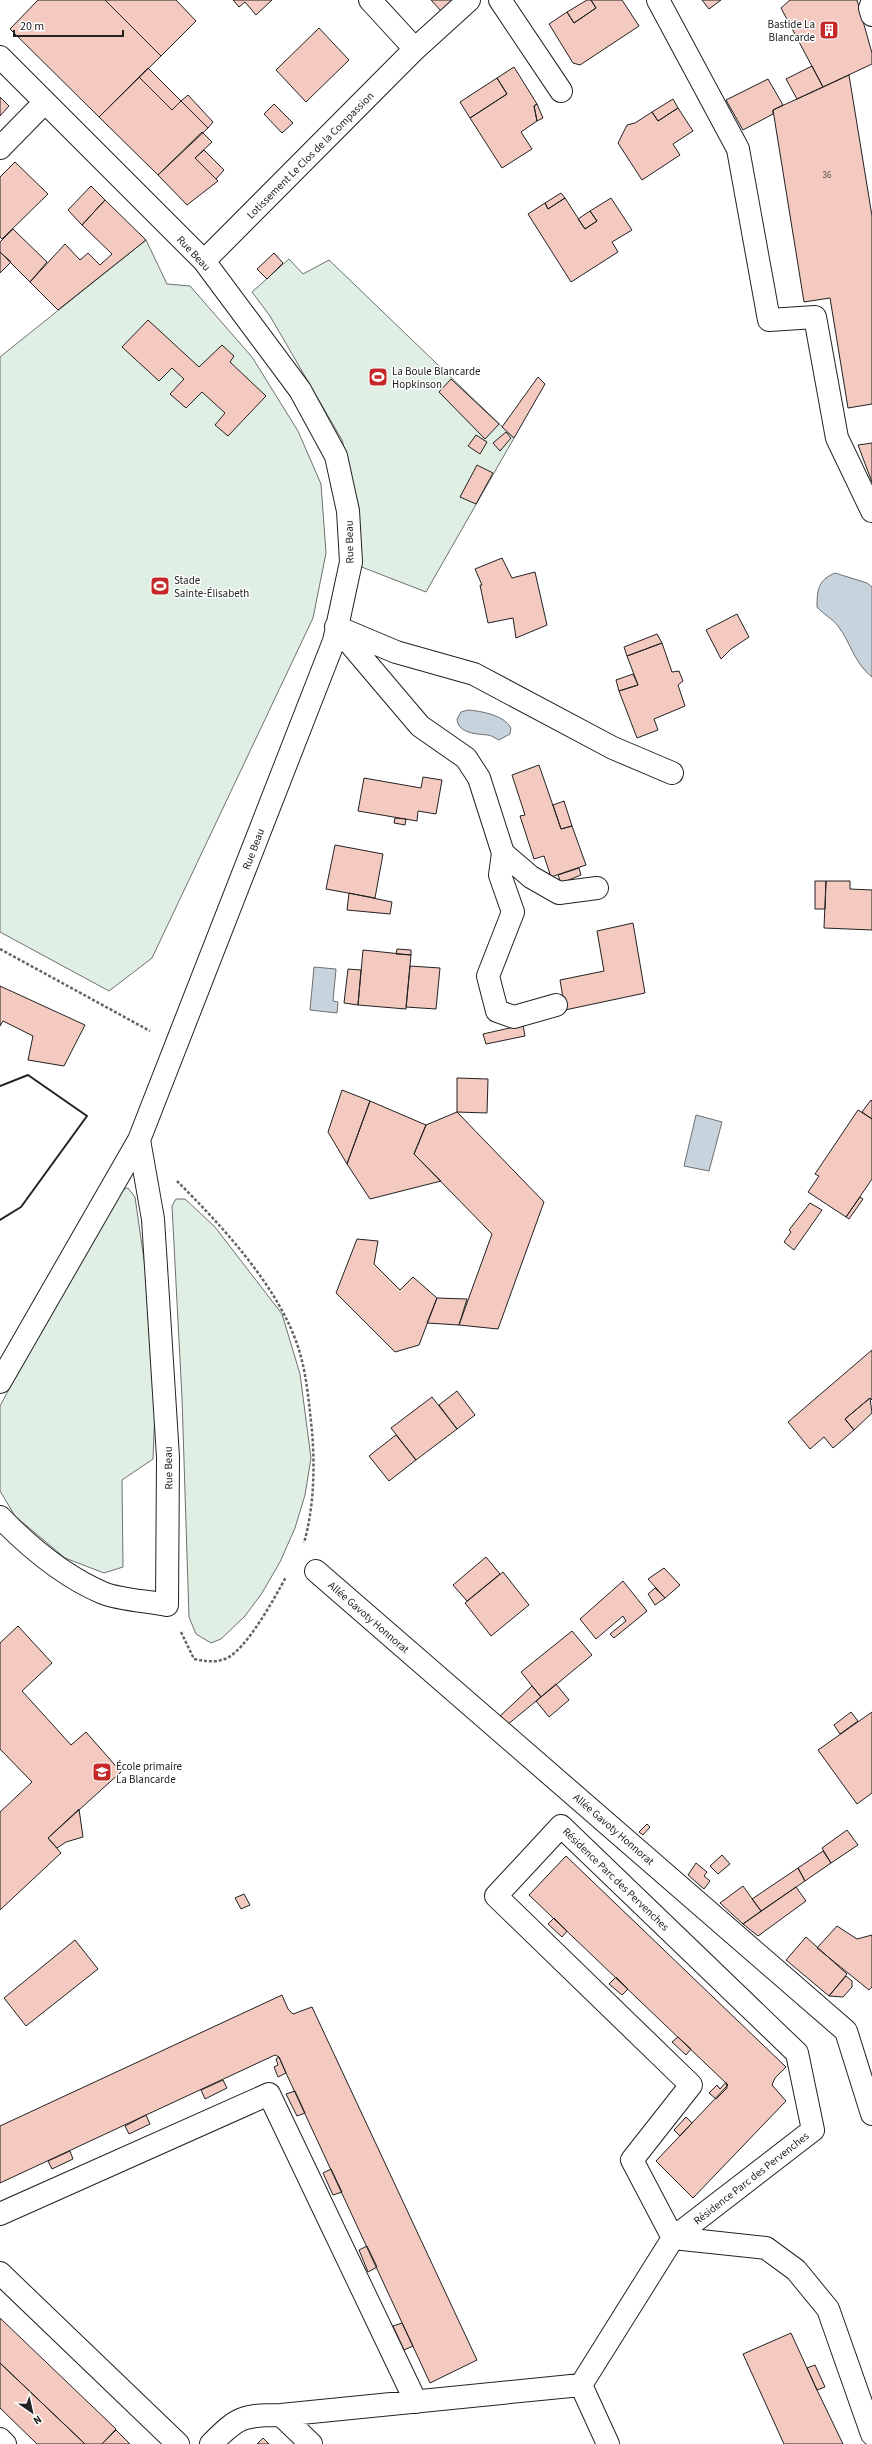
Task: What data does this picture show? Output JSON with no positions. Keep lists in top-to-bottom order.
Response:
{
  "streets": {
    "street": [
      "Lotissement Le Clos de la Compassion",
      "Rue Beau",
      "Allée Gavoty Honnorat",
      "Résidence Parc des Pervenches"
    ]
  },
  "crossings": [
    ["Lotissement Le Clos de la Compassion", "Rue Beau"]
  ],
  "places": {
    "building": ["Bastide La Blancarde"],
    "sports": ["La Boule Blancarde Hopkinson", "Stade Sainte-Élisabeth"],
    "school or university": ["École primaire La Blancarde"]
  },
  "house_numbers": ["36"],
  "scale_bar": "20 m",
  "north": "bottom right"
}
